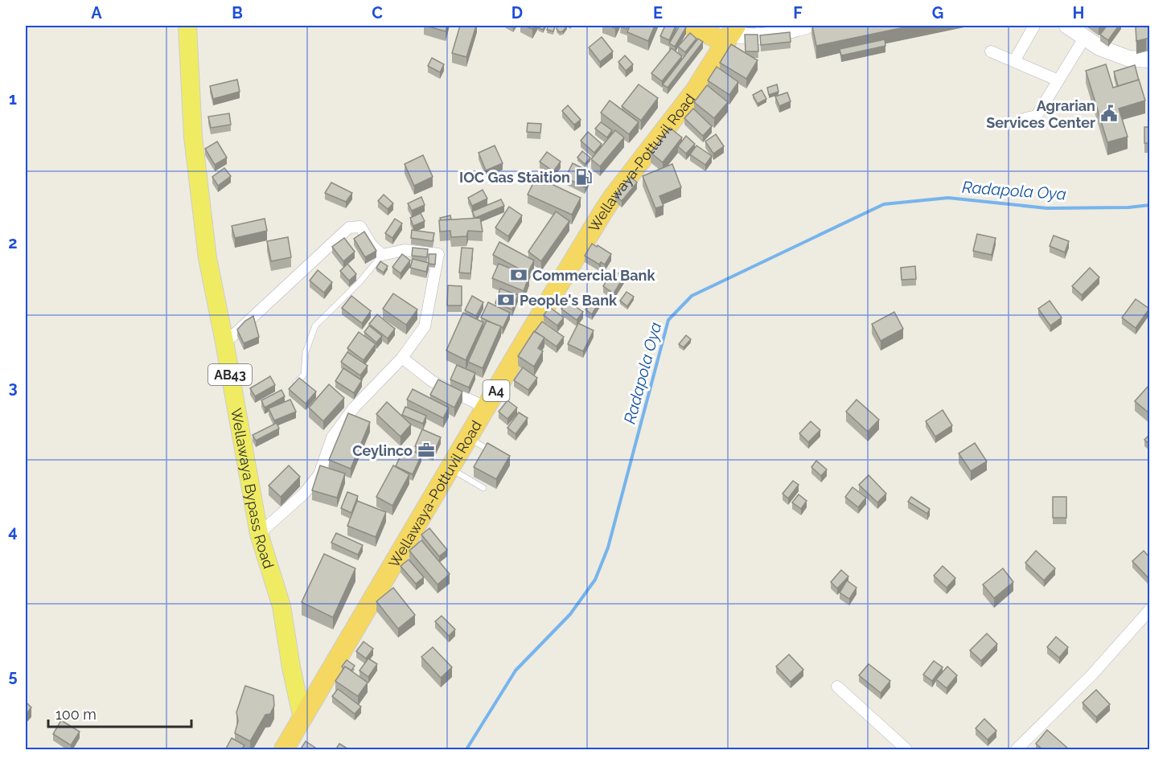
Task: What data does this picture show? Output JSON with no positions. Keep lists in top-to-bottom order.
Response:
{
  "streets": {
    "highway": ["Wellawaya-Pottuvil Road", "A4"],
    "main road": ["AB43", "Wellawaya Bypass Road"]
  },
  "crossings": [
    ["Wellawaya-Pottuvil Road", "Wellawaya Bypass Road"]
  ],
  "water": ["Radapola Oya"],
  "places": {
    "public building": ["Agrarian Services Center"],
    "fuel station": ["IOC Gas Staition"],
    "bank": ["Commercial Bank", "People's Bank"],
    "office": ["Ceylinco"]
  },
  "scale_bar": "100 m",
  "grid": {
    "columns": [
      "A",
      "B",
      "C",
      "D",
      "E",
      "F",
      "G",
      "H"
    ],
    "rows": [
      "1",
      "2",
      "3",
      "4",
      "5"
    ]
  }
}
